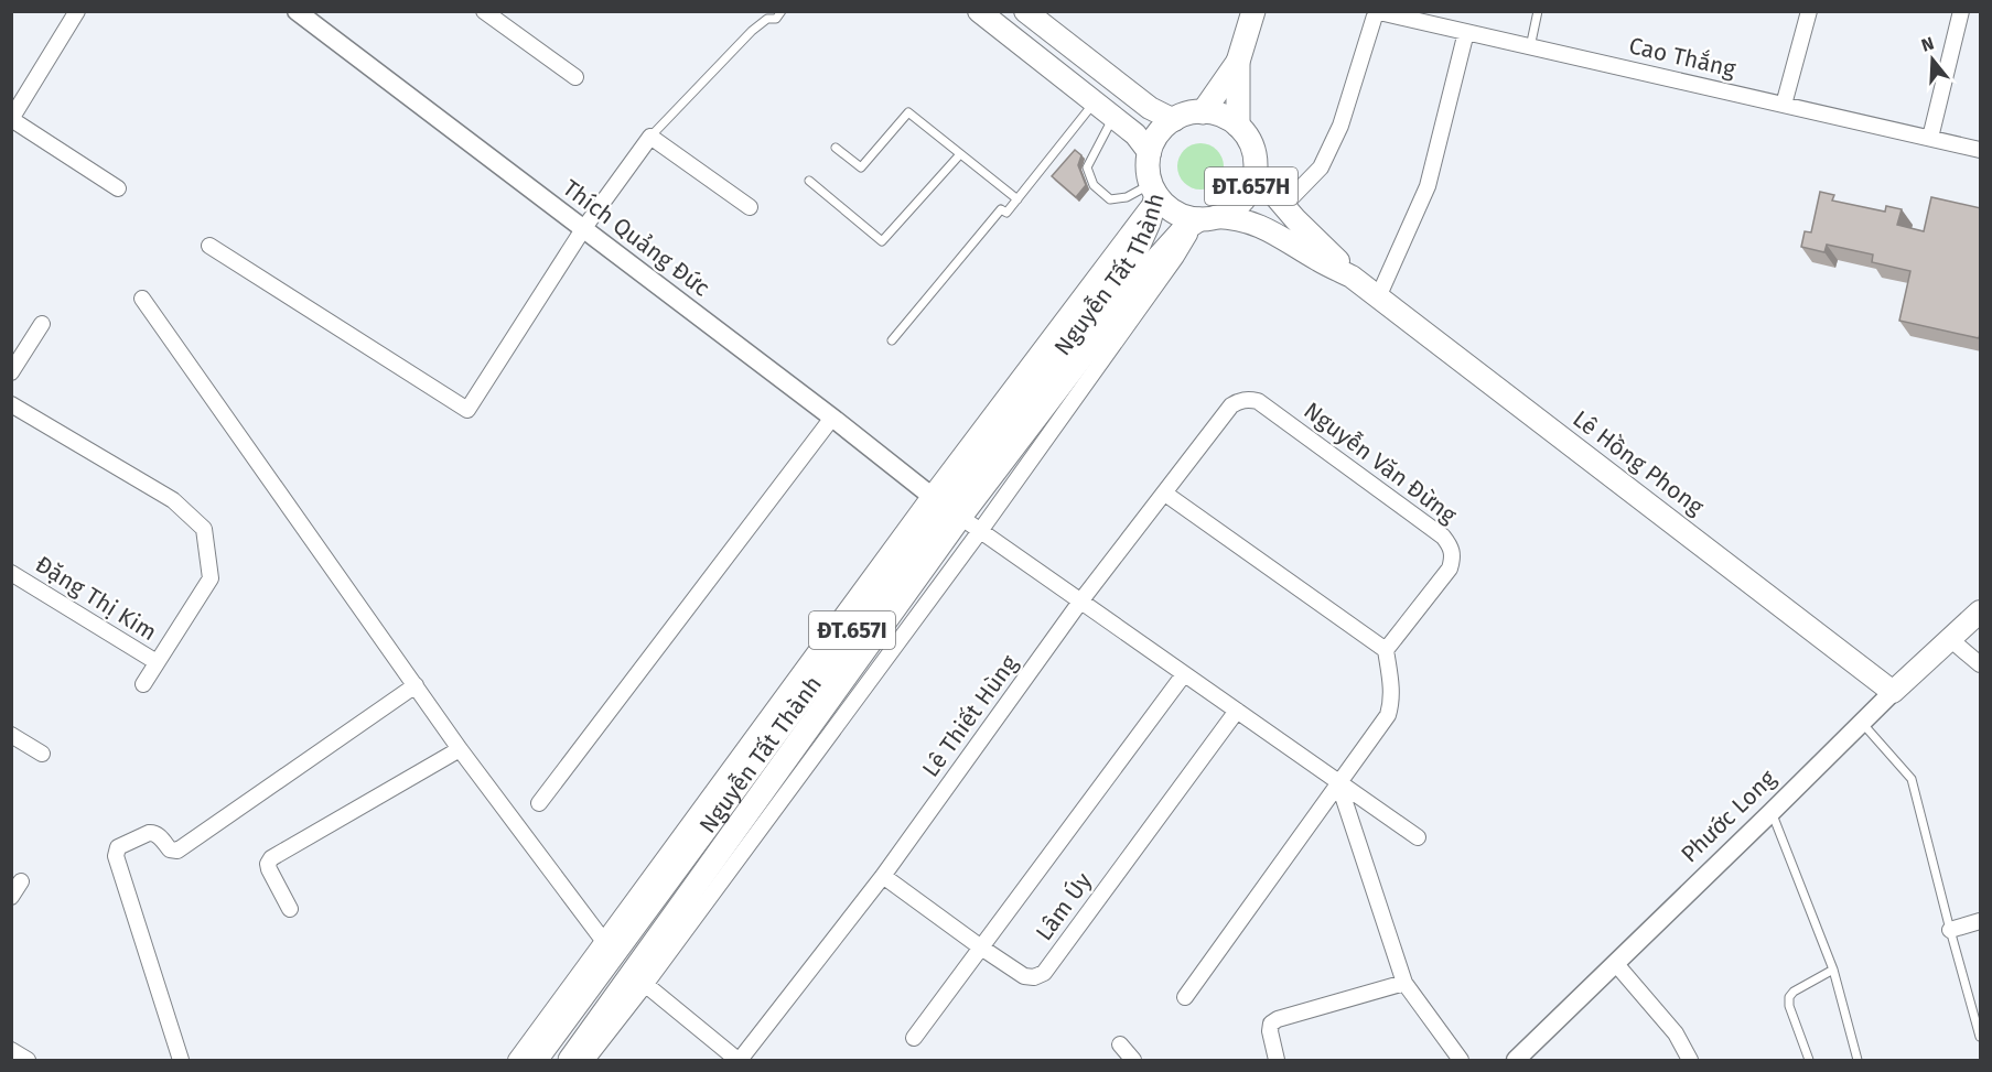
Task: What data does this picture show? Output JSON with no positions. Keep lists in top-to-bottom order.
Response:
{
  "streets": {
    "main road": [
      "ĐT.657H",
      "Nguyễn Tất Thành",
      "Lê Hồng Phong",
      "ĐT.657I",
      "Phước Long"
    ],
    "street": [
      "Cao Thắng",
      "Thích Quảng Đức",
      "Nguyễn Văn Đừng",
      "Đặng Thị Kim",
      "Lê Thiết Hùng",
      "Lâm Úy"
    ]
  },
  "crossings": [
    ["ĐT.657H", "Nguyễn Tất Thành"],
    ["ĐT.657H", "Lê Hồng Phong"],
    ["Thích Quảng Đức", "Nguyễn Tất Thành"],
    ["Nguyễn Tất Thành", "Lê Hồng Phong"],
    ["Nguyễn Văn Đừng", "Lê Thiết Hùng"],
    ["Lê Hồng Phong", "Phước Long"],
    ["Lê Thiết Hùng", "Lâm Úy"]
  ],
  "north": "top"
}
